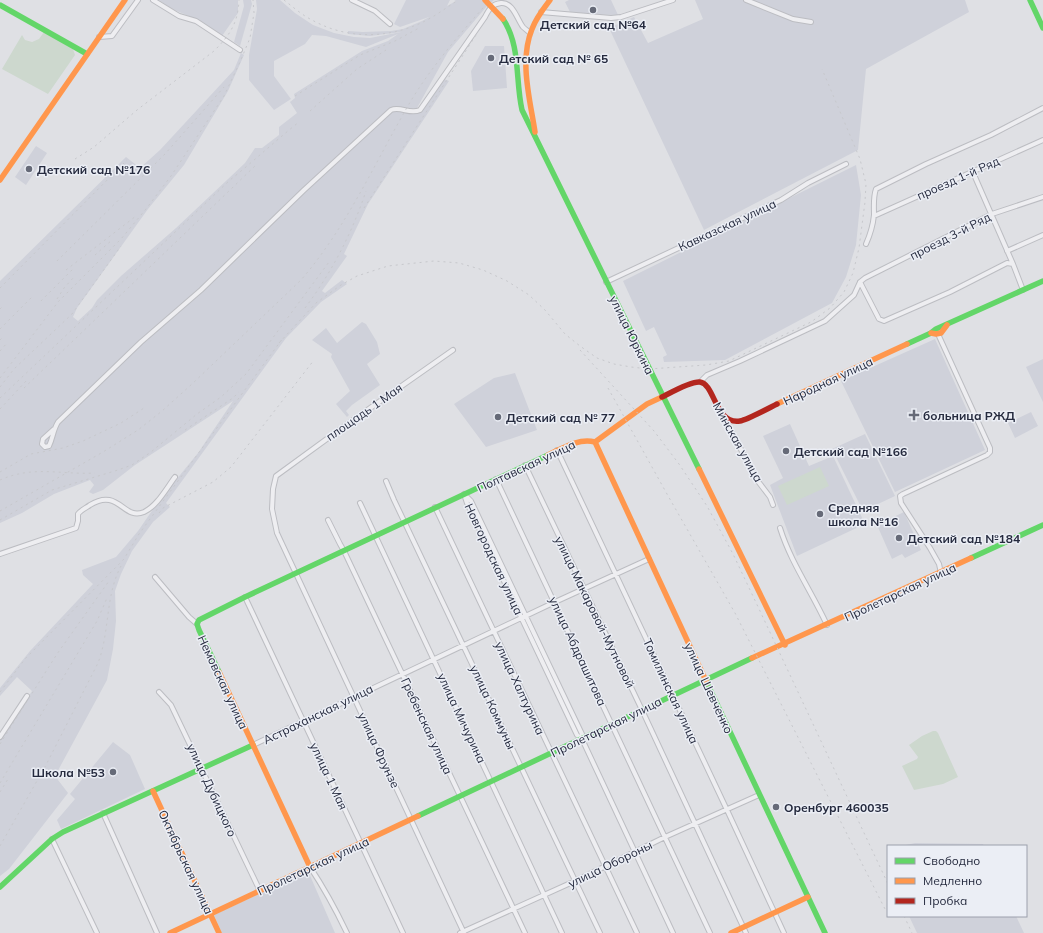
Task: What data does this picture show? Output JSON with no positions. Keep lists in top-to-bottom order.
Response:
{
  "streets": {
    "main road": [
      "улица Юркина",
      "Народная улица",
      "Минская улица",
      "Полтавская улица",
      "Пролетарская улица",
      "Немовская улица",
      "улица Шевченко",
      "Астраханская улица",
      "Октябрьская улица"
    ],
    "street": [
      "проезд 1-й Ряд",
      "Кавказская улица",
      "проезд 3-й Ряд",
      "площадь 1 Мая",
      "Новгородская улица",
      "улица Макаровой-Мутновой",
      "улица Абдрашитова",
      "улица Халтурина",
      "Томилинская улица",
      "улица Коммуны",
      "улица Мичурина",
      "Гребенская улица",
      "улица Фрунзе",
      "улица 1 Мая",
      "улица Дубицкого",
      "улица Обороны"
    ]
  },
  "crossings": [
    ["Кавказская улица", "улица Юркина"],
    ["улица Юркина", "Пролетарская улица"],
    ["Народная улица", "Минская улица"],
    ["площадь 1 Мая", "улица Фрунзе"],
    ["Полтавская улица", "Новгородская улица"],
    ["Полтавская улица", "улица Макаровой-Мутновой"],
    ["Полтавская улица", "улица Абдрашитова"],
    ["Полтавская улица", "Немовская улица"],
    ["Полтавская улица", "улица Халтурина"],
    ["Полтавская улица", "улица Шевченко"],
    ["Полтавская улица", "Томилинская улица"],
    ["Полтавская улица", "улица Коммуны"],
    ["Полтавская улица", "улица Мичурина"],
    ["Полтавская улица", "Гребенская улица"],
    ["Полтавская улица", "улица Фрунзе"],
    ["Полтавская улица", "улица 1 Мая"],
    ["Новгородская улица", "Пролетарская улица"],
    ["Новгородская улица", "Астраханская улица"],
    ["Новгородская улица", "улица Обороны"],
    ["Пролетарская улица", "улица Макаровой-Мутновой"],
    ["Пролетарская улица", "улица Абдрашитова"],
    ["Пролетарская улица", "Немовская улица"],
    ["Пролетарская улица", "улица Халтурина"],
    ["Пролетарская улица", "улица Шевченко"],
    ["Пролетарская улица", "Томилинская улица"],
    ["Пролетарская улица", "улица Коммуны"],
    ["Пролетарская улица", "улица Мичурина"],
    ["Пролетарская улица", "Гребенская улица"],
    ["Пролетарская улица", "улица Фрунзе"],
    ["Пролетарская улица", "улица 1 Мая"],
    ["Пролетарская улица", "улица Дубицкого"],
    ["Пролетарская улица", "Октябрьская улица"],
    ["улица Макаровой-Мутновой", "Астраханская улица"],
    ["улица Макаровой-Мутновой", "улица Обороны"],
    ["улица Абдрашитова", "Астраханская улица"],
    ["улица Абдрашитова", "улица Обороны"],
    ["Немовская улица", "Астраханская улица"],
    ["улица Халтурина", "Астраханская улица"],
    ["улица Халтурина", "улица Обороны"],
    ["улица Шевченко", "Астраханская улица"],
    ["улица Шевченко", "улица Обороны"],
    ["Томилинская улица", "Астраханская улица"],
    ["Томилинская улица", "улица Обороны"],
    ["улица Коммуны", "Астраханская улица"],
    ["улица Коммуны", "улица Обороны"],
    ["Астраханская улица", "улица Мичурина"],
    ["Астраханская улица", "Гребенская улица"],
    ["Астраханская улица", "улица Фрунзе"],
    ["Астраханская улица", "улица 1 Мая"],
    ["Астраханская улица", "улица Дубицкого"],
    ["Астраханская улица", "Октябрьская улица"],
    ["улица Мичурина", "улица Обороны"],
    ["Гребенская улица", "улица Обороны"],
    ["улица Фрунзе", "улица Обороны"]
  ],
  "places": {
    "other": [
      "Детский сад №64",
      "Детский сад № 65",
      "Детский сад №176",
      "Детский сад № 77",
      "Детский сад №166",
      "Средняя школа №16",
      "Детский сад №184",
      "Школа №53",
      "Оренбург 460035"
    ],
    "health": ["больница РЖД"]
  },
  "legend": ["Свободно", "Медленно", "Пробка"]
}
